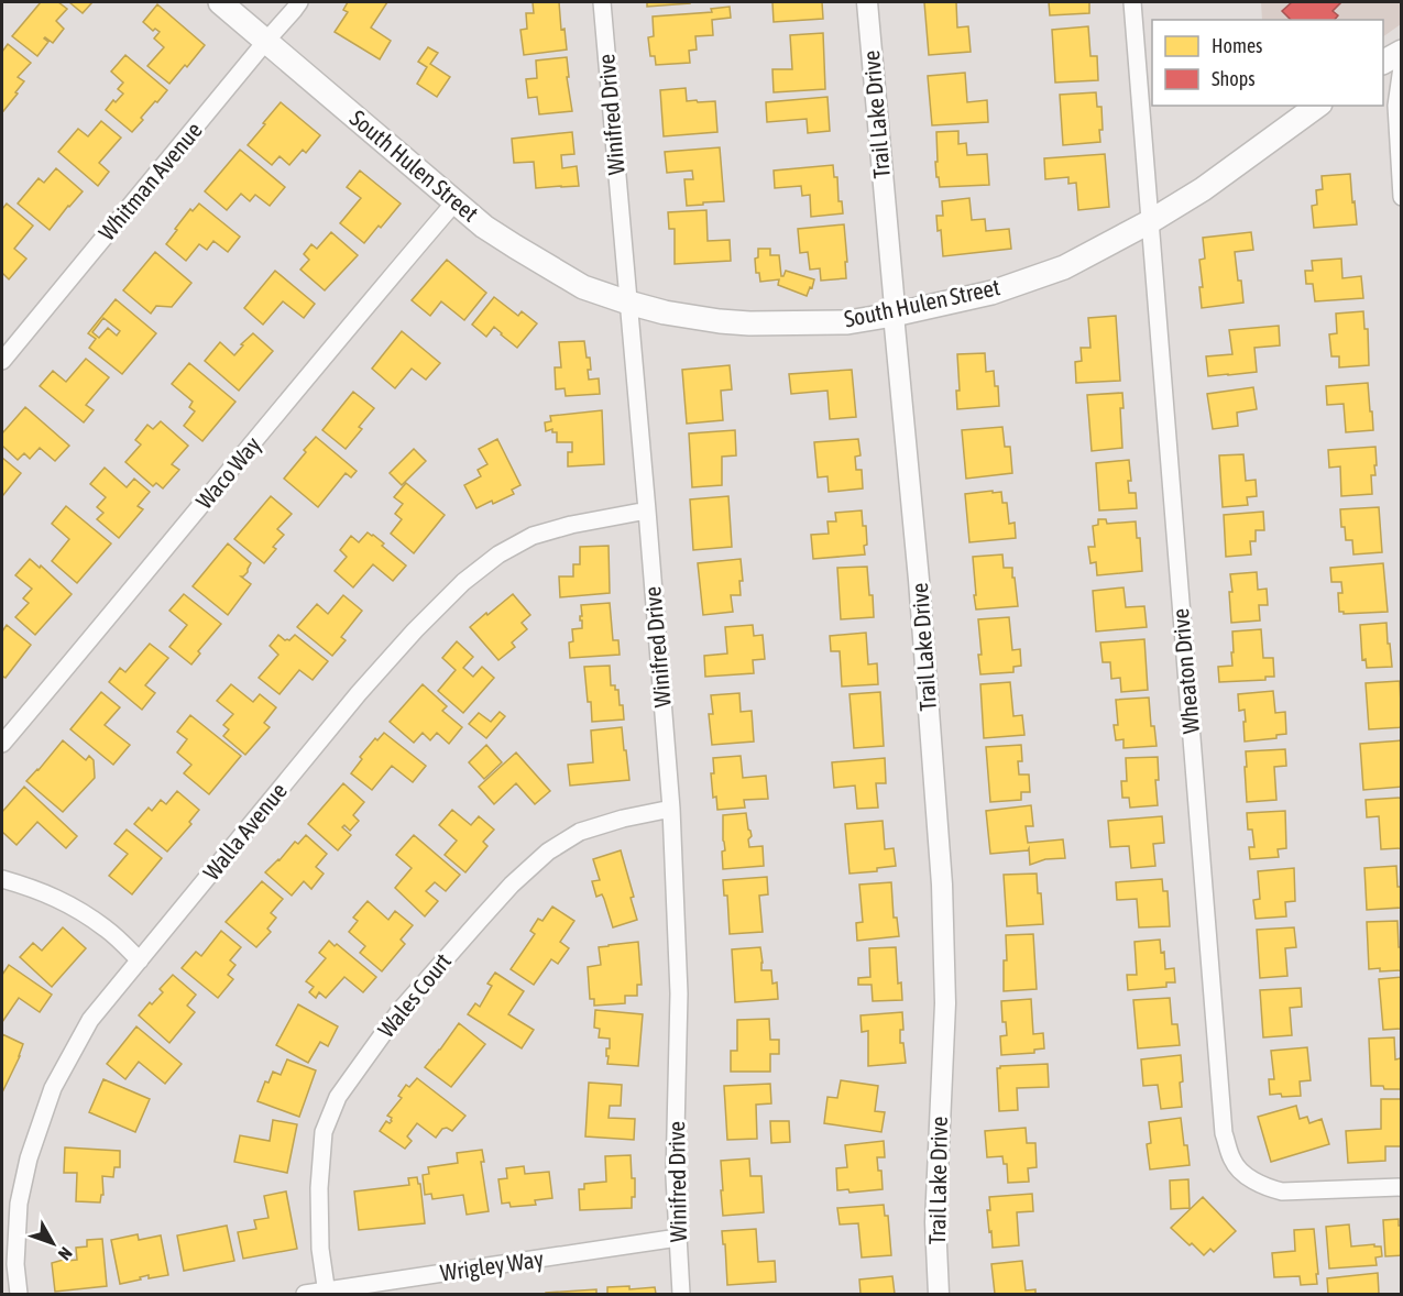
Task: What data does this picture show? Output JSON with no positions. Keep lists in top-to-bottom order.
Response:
{
  "streets": {
    "main road": ["South Hulen Street"],
    "street": [
      "Winifred Drive",
      "Trail Lake Drive",
      "Whitman Avenue",
      "Waco Way",
      "Wheaton Drive",
      "Walla Avenue",
      "Wales Court",
      "Wrigley Way"
    ]
  },
  "crossings": [
    ["Winifred Drive", "South Hulen Street"],
    ["Winifred Drive", "Walla Avenue"],
    ["Winifred Drive", "Wales Court"],
    ["Winifred Drive", "Wrigley Way"],
    ["Trail Lake Drive", "South Hulen Street"],
    ["South Hulen Street", "Whitman Avenue"],
    ["South Hulen Street", "Waco Way"],
    ["South Hulen Street", "Wheaton Drive"],
    ["Wales Court", "Wrigley Way"]
  ],
  "legend": ["Homes", "Shops"],
  "north": "bottom right"
}
